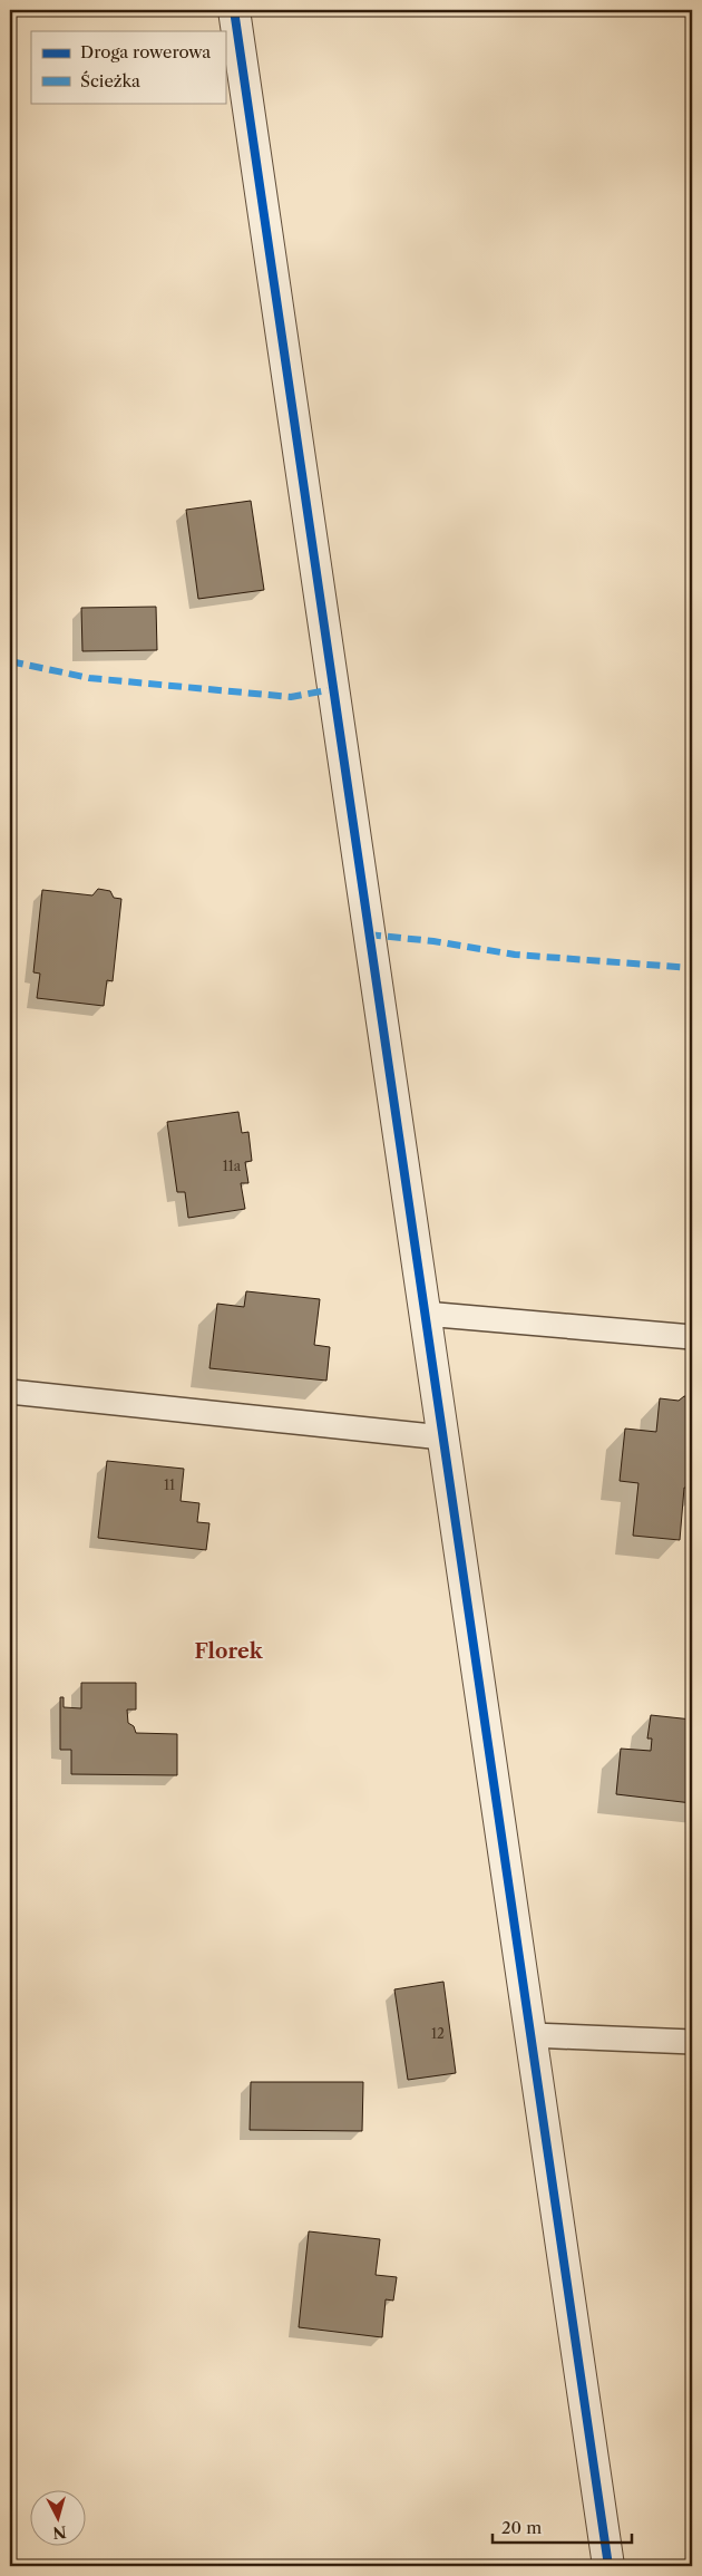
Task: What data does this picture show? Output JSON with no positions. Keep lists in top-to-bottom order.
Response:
{
  "districts": ["Florek"],
  "house_numbers": ["11a", "11", "12"],
  "legend": ["Droga rowerowa", "Ścieżka"],
  "scale_bar": "20 m",
  "north": "bottom"
}
